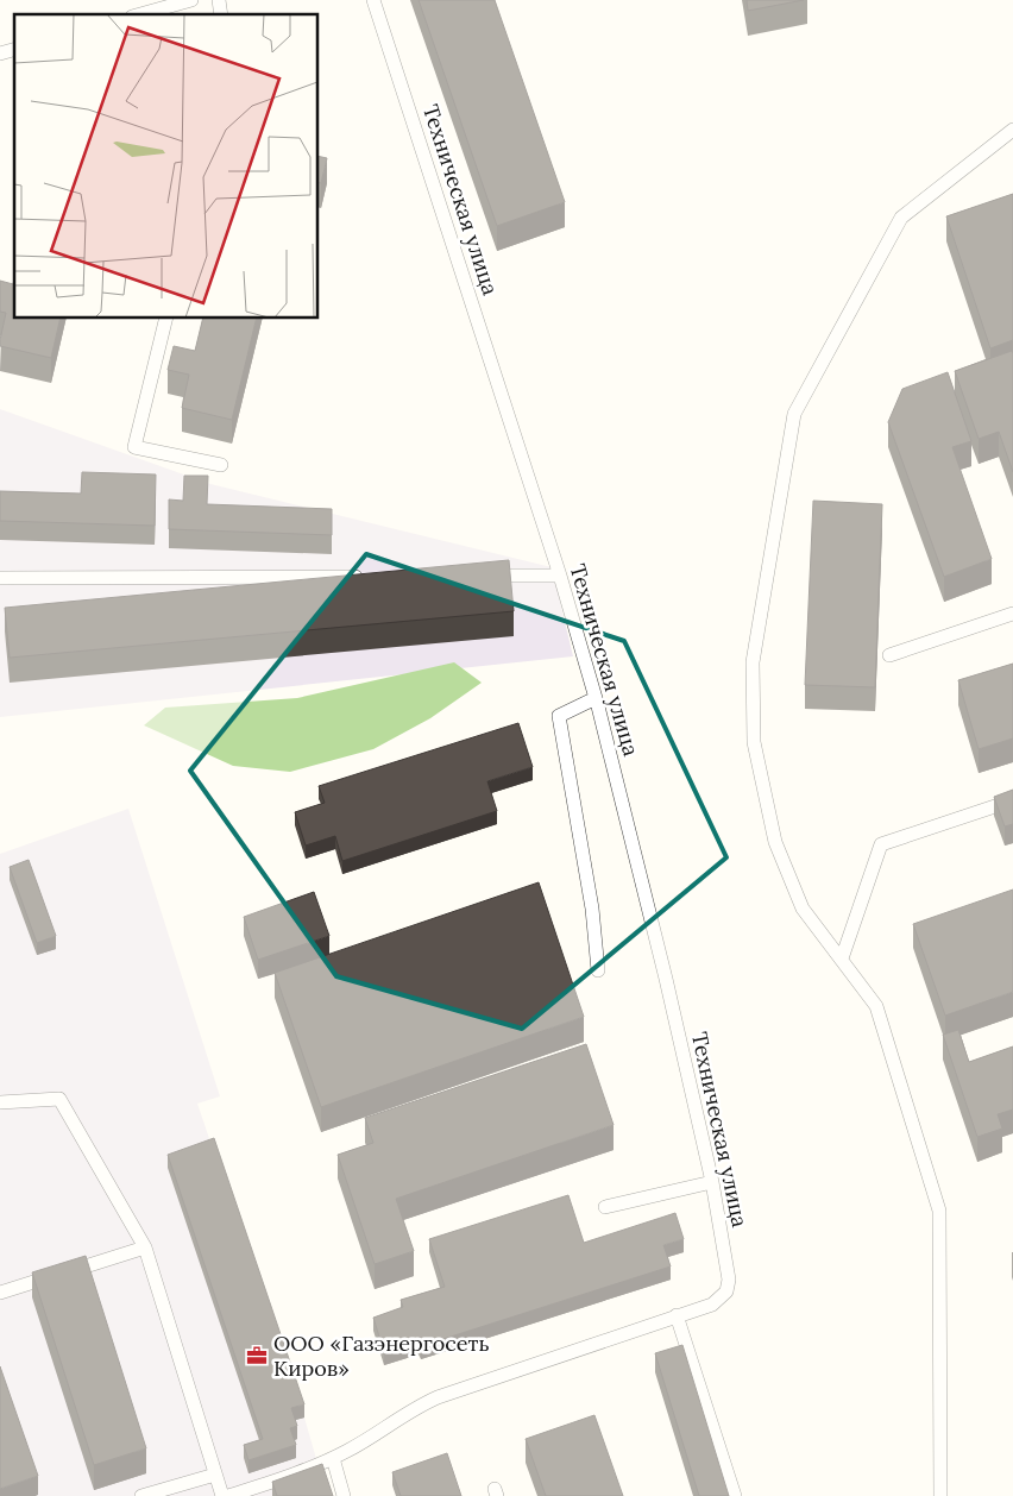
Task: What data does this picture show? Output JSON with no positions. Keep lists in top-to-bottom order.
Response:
{
  "streets": {
    "lane": ["Техническая улица"]
  },
  "places": {
    "office": ["ООО «Газэнергосеть Киров»"]
  }
}
